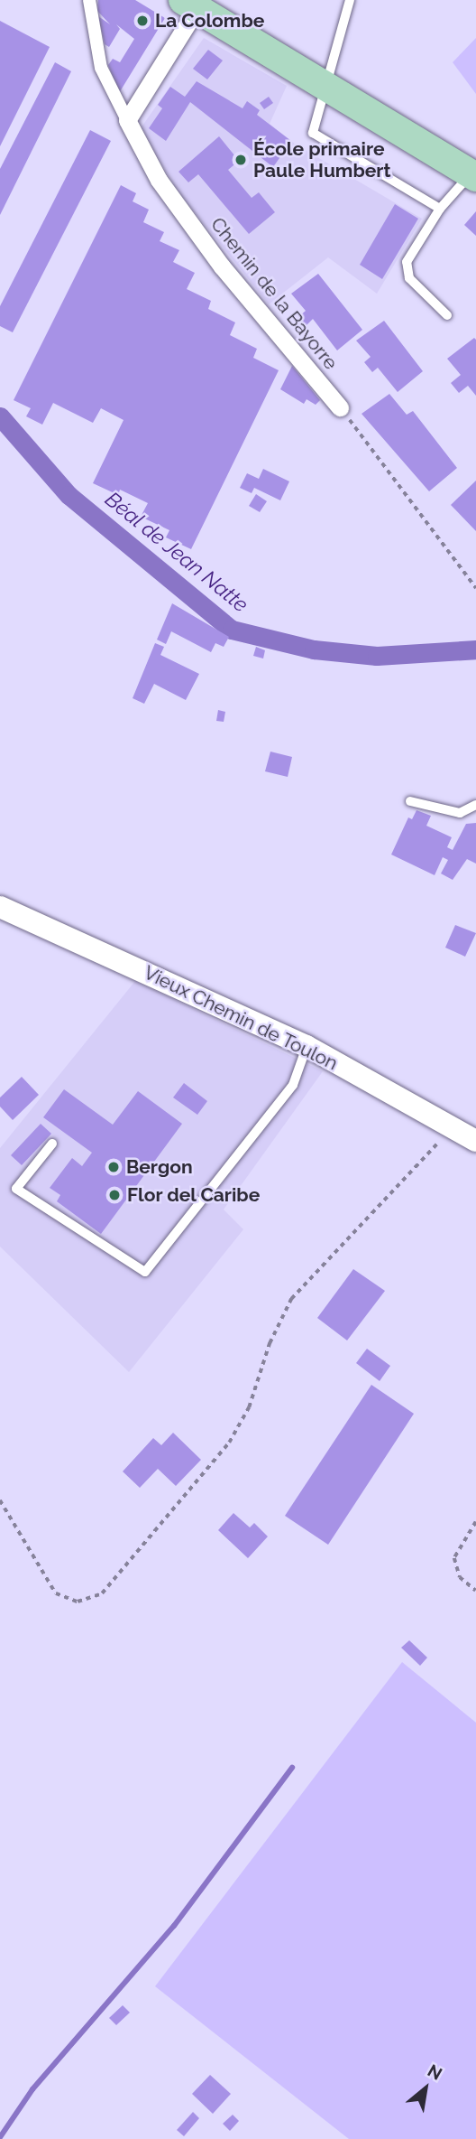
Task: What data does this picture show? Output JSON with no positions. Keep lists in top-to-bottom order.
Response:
{
  "streets": {
    "street": ["Chemin de la Bayorre", "Vieux Chemin de Toulon"]
  },
  "water": ["Béal de Jean Natte"],
  "places": [
    "La Colombe",
    "École primaire Paule Humbert",
    "Bergon",
    "Flor del Caribe"
  ],
  "north": "top right"
}
